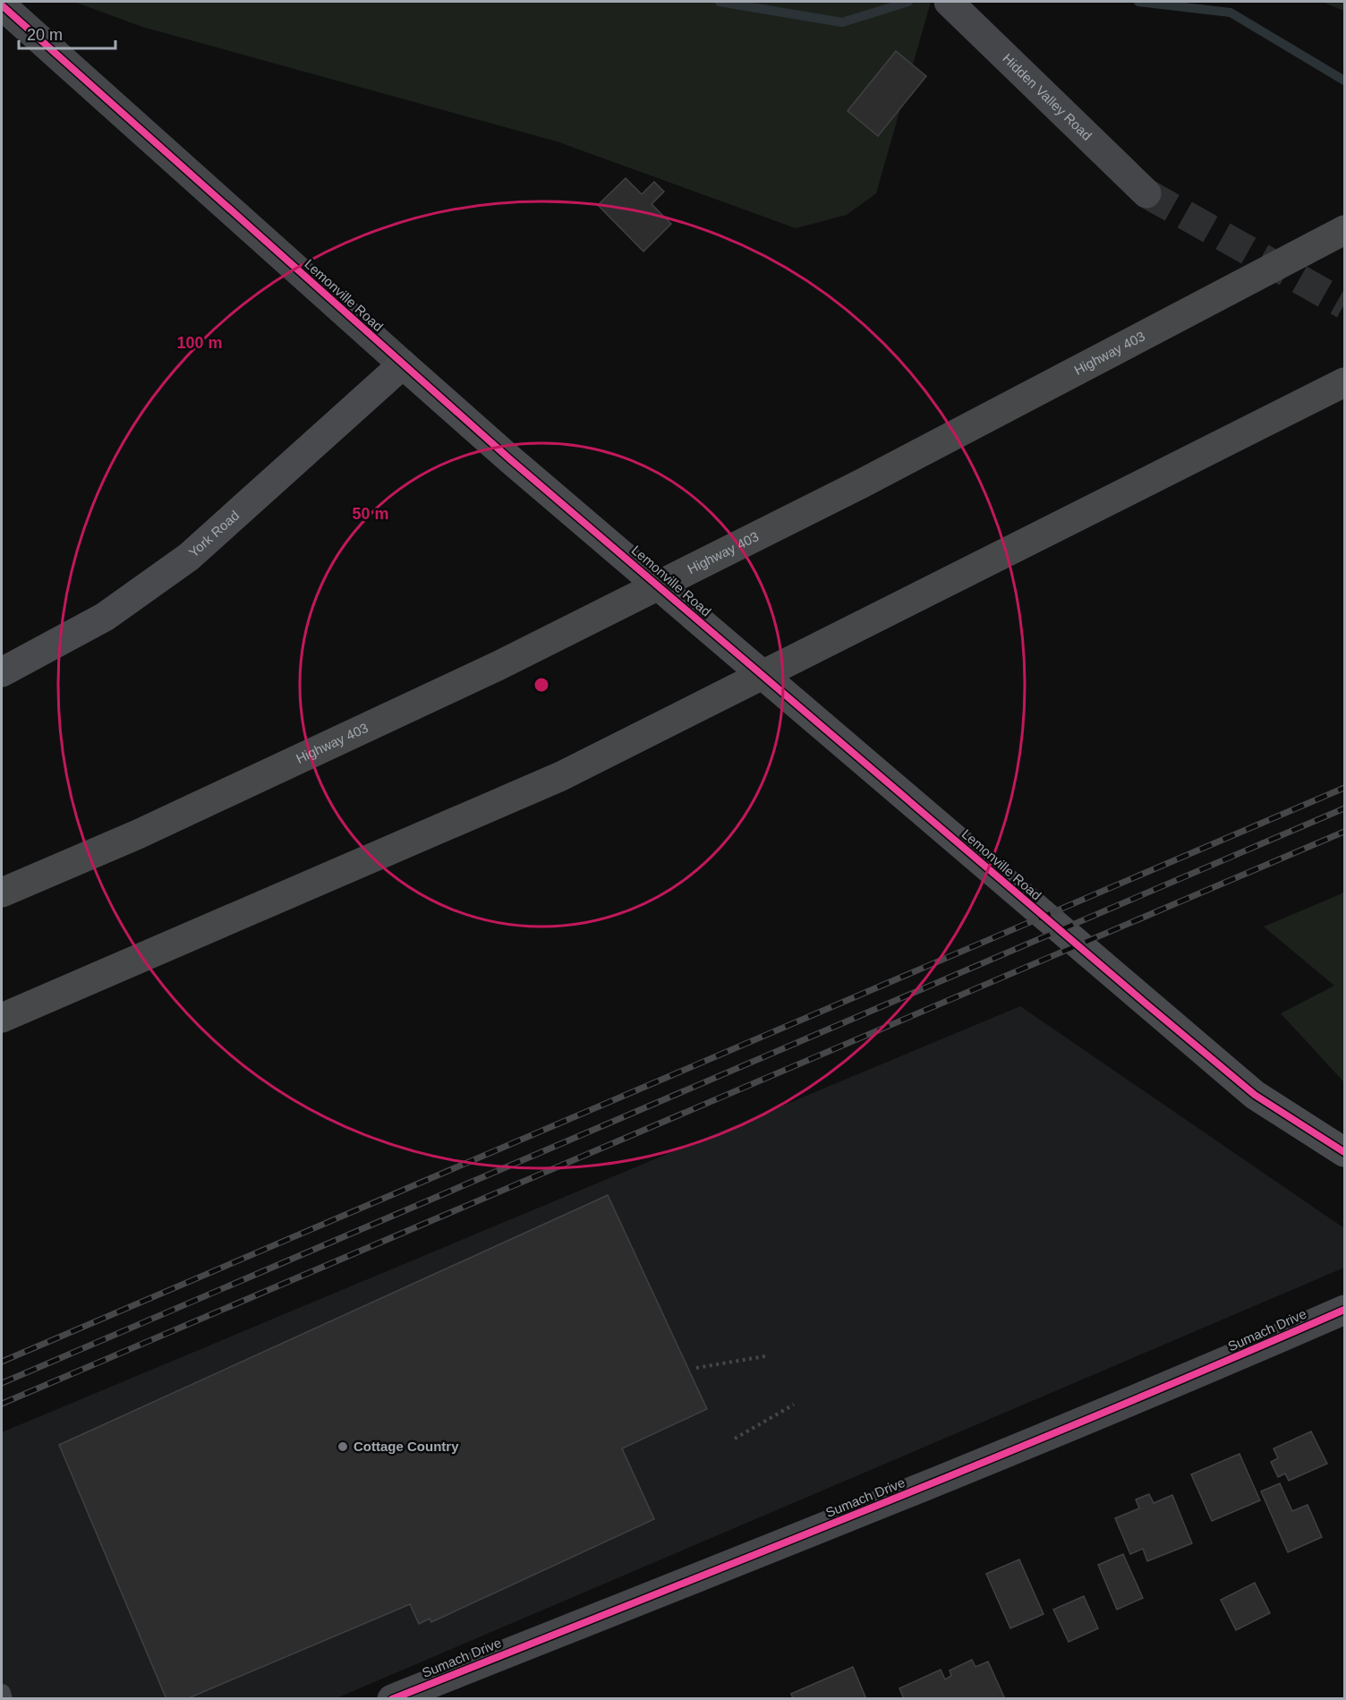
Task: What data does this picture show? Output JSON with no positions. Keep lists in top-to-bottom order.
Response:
{
  "streets": {
    "highway": ["Highway 403"],
    "street": [
      "Hidden Valley Road",
      "Lemonville Road",
      "York Road",
      "Sumach Drive"
    ]
  },
  "crossings": [
    ["Lemonville Road", "York Road"]
  ],
  "places": ["Cottage Country"],
  "scale_bar": "20 m",
  "rings": ["100 m", "50 m"]
}
